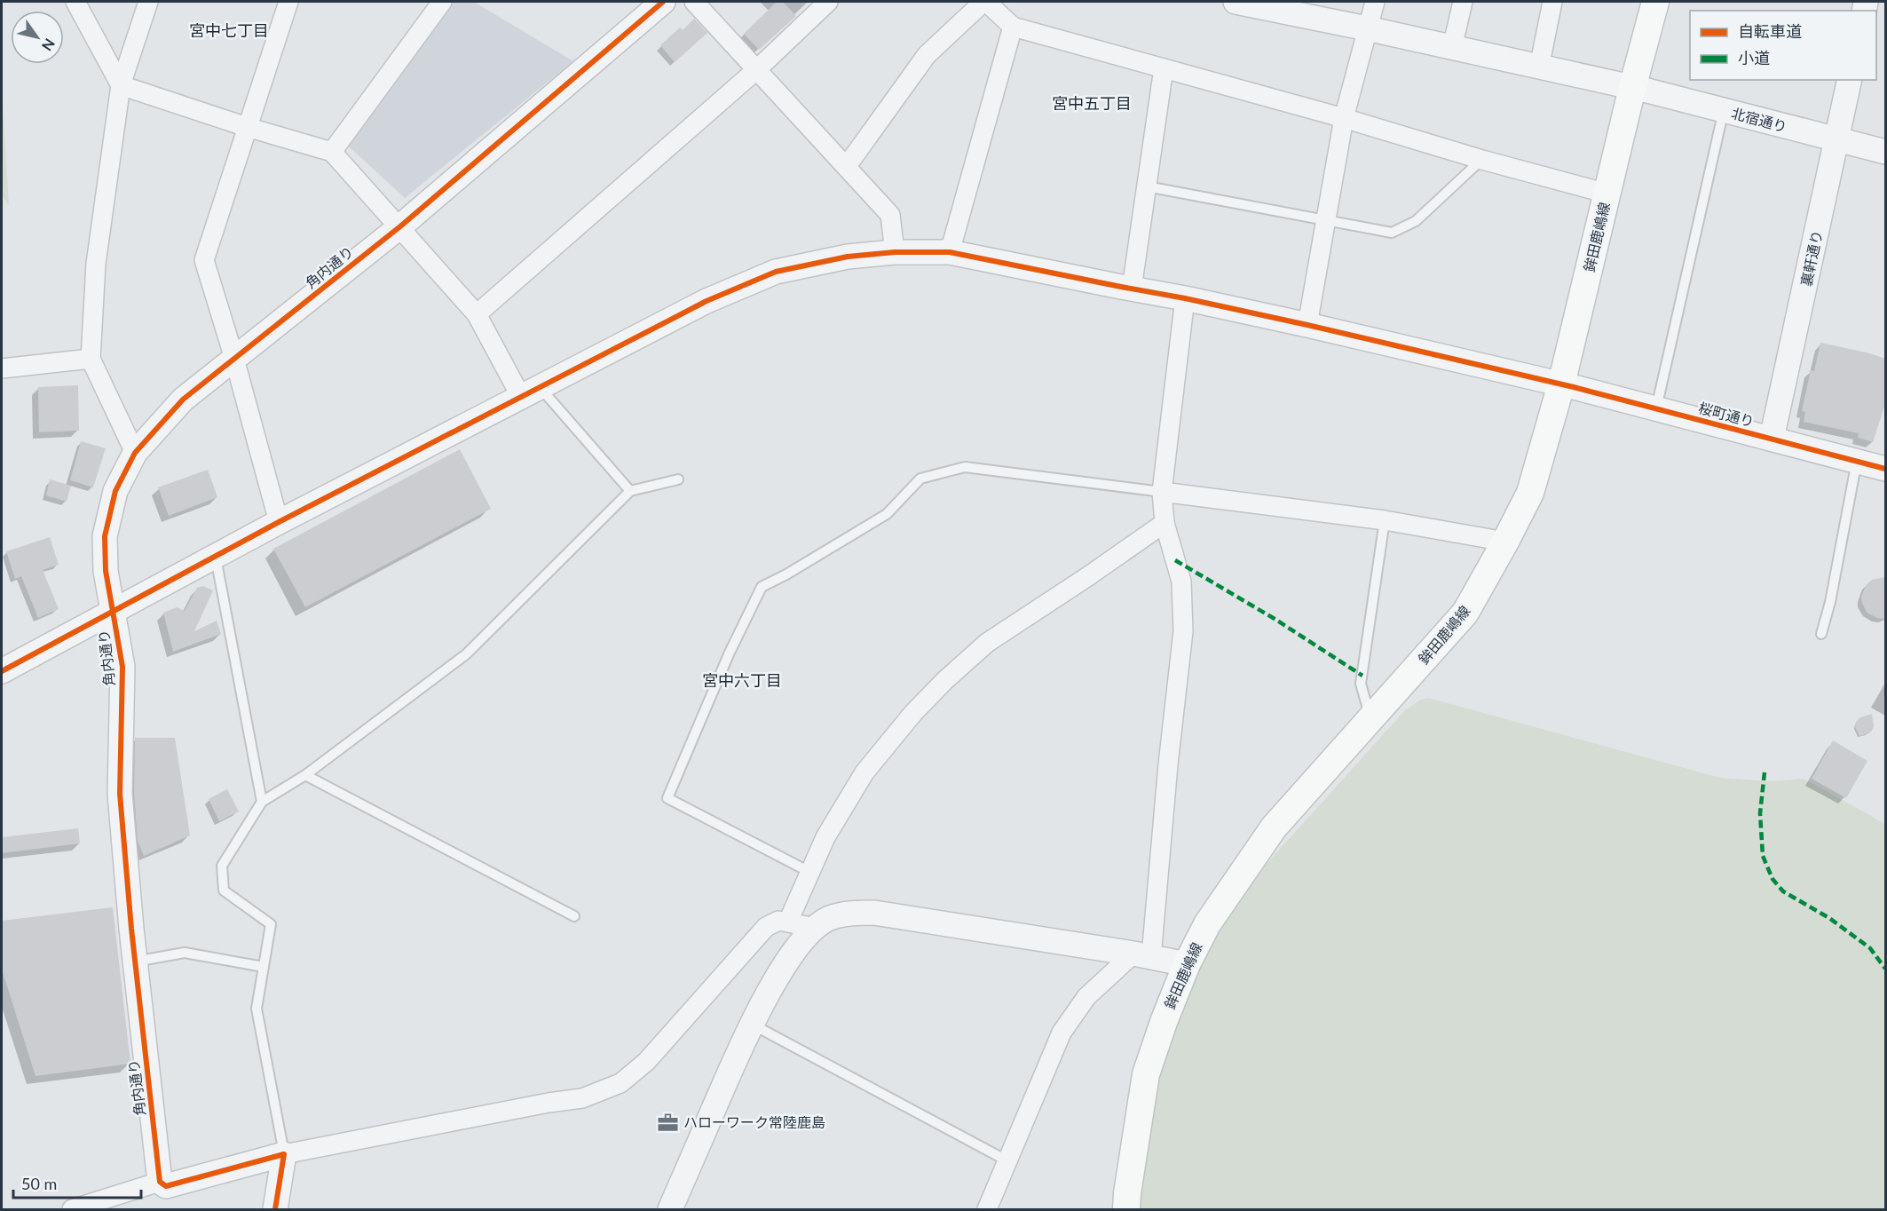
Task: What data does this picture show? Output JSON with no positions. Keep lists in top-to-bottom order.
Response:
{
  "streets": {
    "main road": ["鉾田鹿嶋線"],
    "street": [
      "北宿通り",
      "裏軒通り",
      "角内通り",
      "桜町通り"
    ]
  },
  "crossings": [
    ["北宿通り", "鉾田鹿嶋線"],
    ["北宿通り", "裏軒通り"],
    ["鉾田鹿嶋線", "桜町通り"],
    ["裏軒通り", "桜町通り"],
    ["角内通り", "桜町通り"]
  ],
  "districts": ["宮中七丁目", "宮中五丁目", "宮中六丁目"],
  "places": {
    "office": ["ハローワーク常陸鹿島"]
  },
  "legend": ["自転車道", "小道"],
  "scale_bar": "50 m",
  "north": "bottom right"
}
